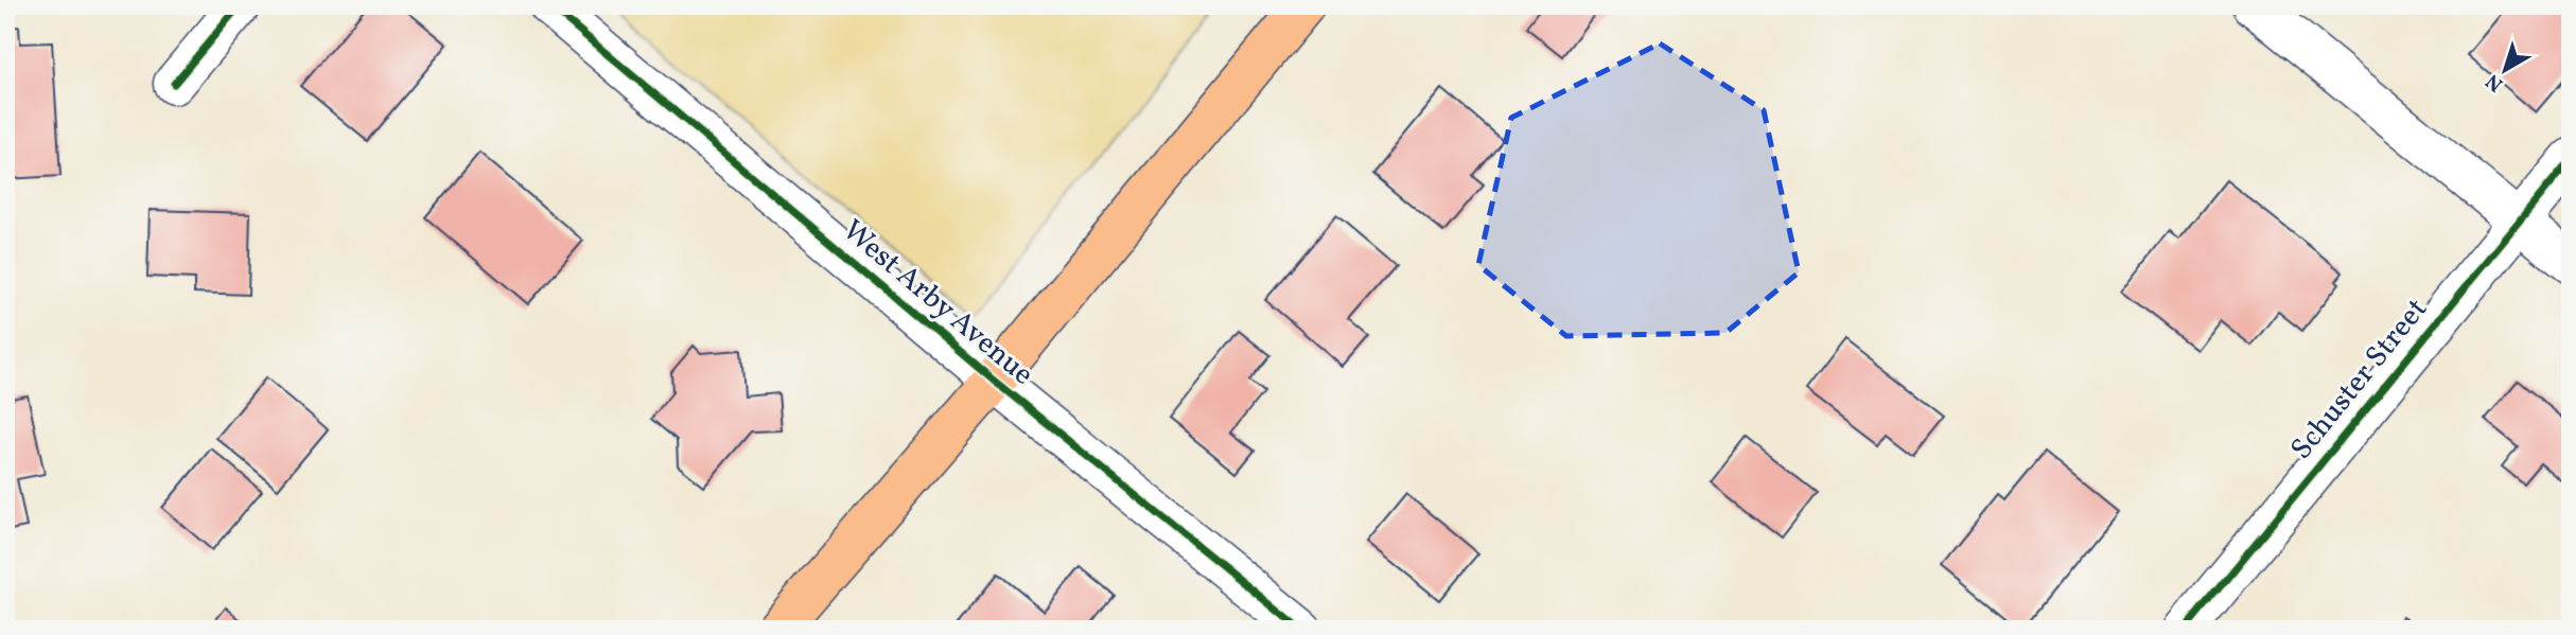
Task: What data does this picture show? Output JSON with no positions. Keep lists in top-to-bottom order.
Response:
{
  "streets": {
    "street": ["West Arby Avenue", "Schuster Street"]
  },
  "north": "bottom left"
}
